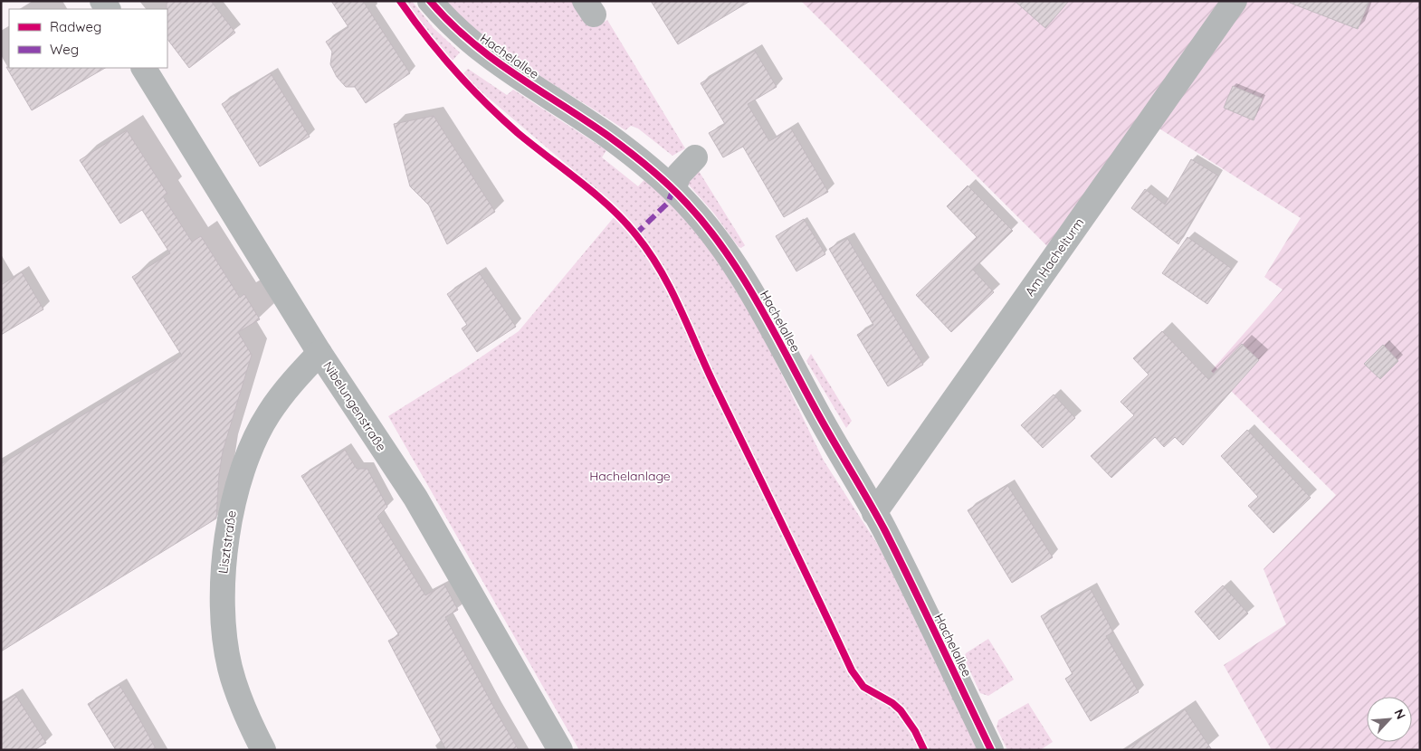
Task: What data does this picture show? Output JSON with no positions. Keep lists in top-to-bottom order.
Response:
{
  "streets": {
    "street": [
      "Hachelallee",
      "Am Hachelturm",
      "Nibelungenstraße",
      "Lisztstraße"
    ]
  },
  "crossings": [
    ["Hachelallee", "Am Hachelturm"],
    ["Nibelungenstraße", "Lisztstraße"]
  ],
  "parks": ["Hachelanlage"],
  "legend": ["Radweg", "Weg"],
  "north": "top right"
}
